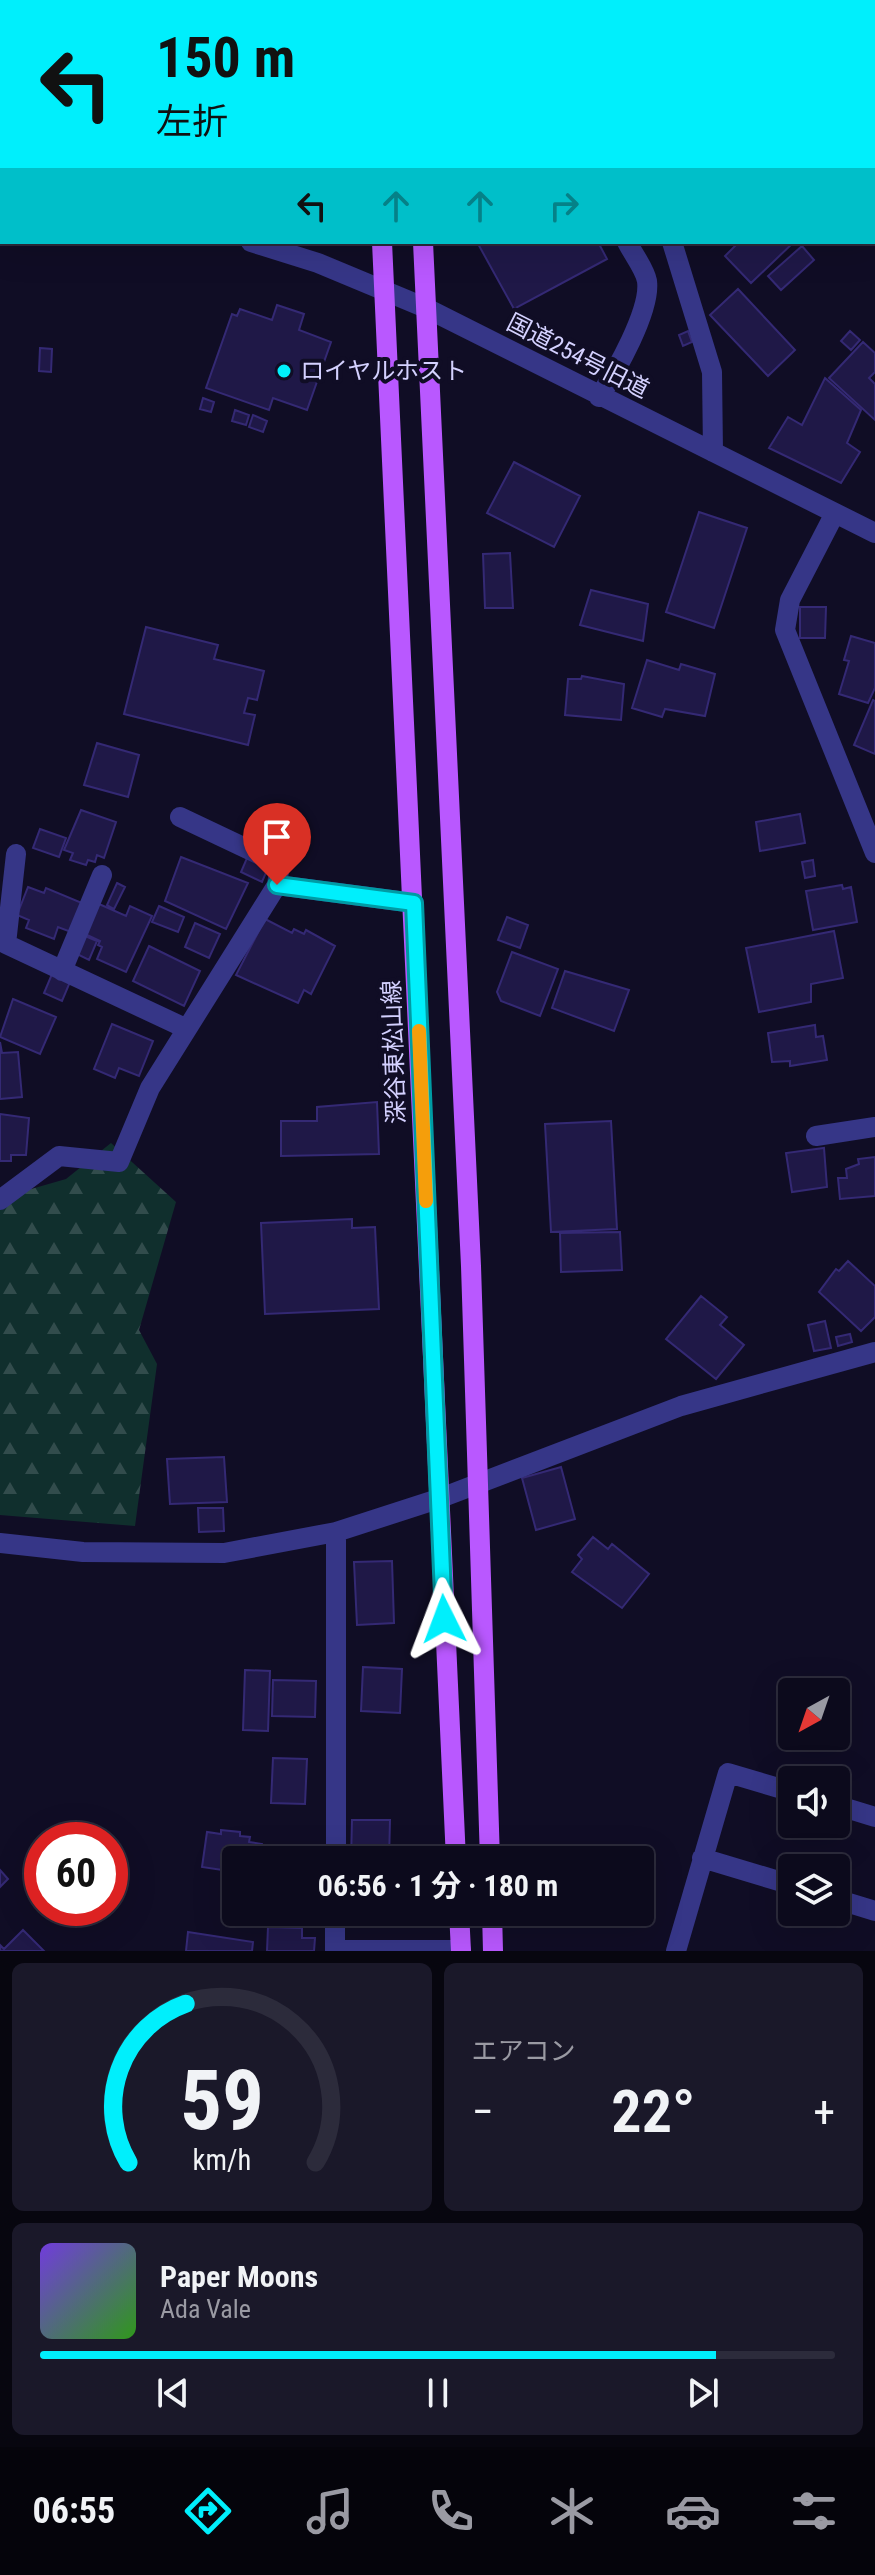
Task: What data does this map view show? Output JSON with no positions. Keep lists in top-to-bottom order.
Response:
{
  "streets": {
    "main road": ["深谷東松山線"],
    "street": ["国道254号旧道"]
  },
  "crossings": [
    ["国道254号旧道", "深谷東松山線"]
  ],
  "places": ["ロイヤルホスト"],
  "north": "bottom left",
  "page": {
    "turn": ["150 m", "左折"],
    "limit": "60",
    "trip": "06:56 · 1 分 · 180 m",
    "tile": "エアコン",
    "heat": ["−", "22°", "+"],
    "song": ["Paper Moons", "Ada Vale"],
    "tabs": "06:55",
    "gauge": ["59", "km/h"]
  }
}
